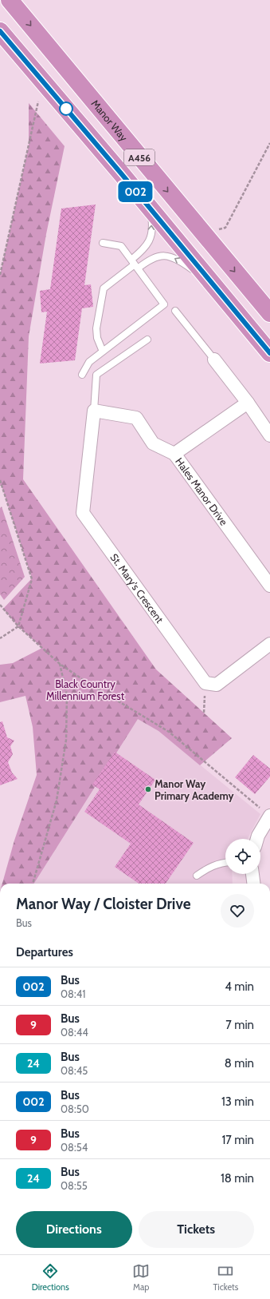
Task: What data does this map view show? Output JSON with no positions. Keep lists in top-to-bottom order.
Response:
{
  "streets": {
    "highway": ["Manor Way", "A456"],
    "street": ["Hales Manor Drive", "St. Mary's Crescent"]
  },
  "parks": ["Black Country Millennium Forest"],
  "places": ["Manor Way Primary Academy"],
  "lines": ["bus line 002"],
  "page": {
    "on_map": "002",
    "heading": [
      ["Manor Way / Cloister Drive", "Bus"],
      "Departures"
    ],
    "list": [
      {
        "mark": "002",
        "name": "Bus",
        "note": "08:41",
        "value": "4 min"
      },
      {
        "mark": "9",
        "name": "Bus",
        "note": "08:44",
        "value": "7 min"
      },
      {
        "mark": "24",
        "name": "Bus",
        "note": "08:45",
        "value": "8 min"
      },
      {
        "mark": "002",
        "name": "Bus",
        "note": "08:50",
        "value": "13 min"
      },
      {
        "mark": "9",
        "name": "Bus",
        "note": "08:54",
        "value": "17 min"
      },
      {
        "mark": "24",
        "name": "Bus",
        "note": "08:55",
        "value": "18 min"
      }
    ],
    "buttons": ["Directions", "Tickets"],
    "tabs": ["Directions", "Map", "Tickets"]
  }
}
